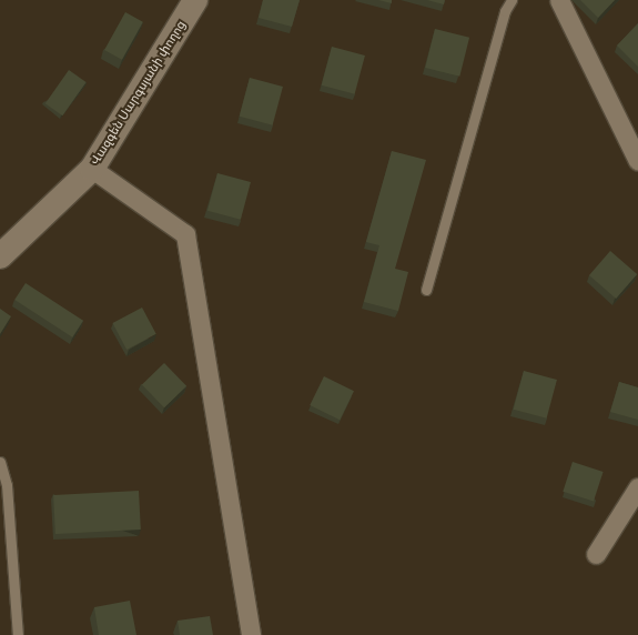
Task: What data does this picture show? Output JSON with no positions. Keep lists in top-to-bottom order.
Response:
{
  "streets": {
    "street": ["Վազգեն Սարգսյանի փողոց"]
  }
}
